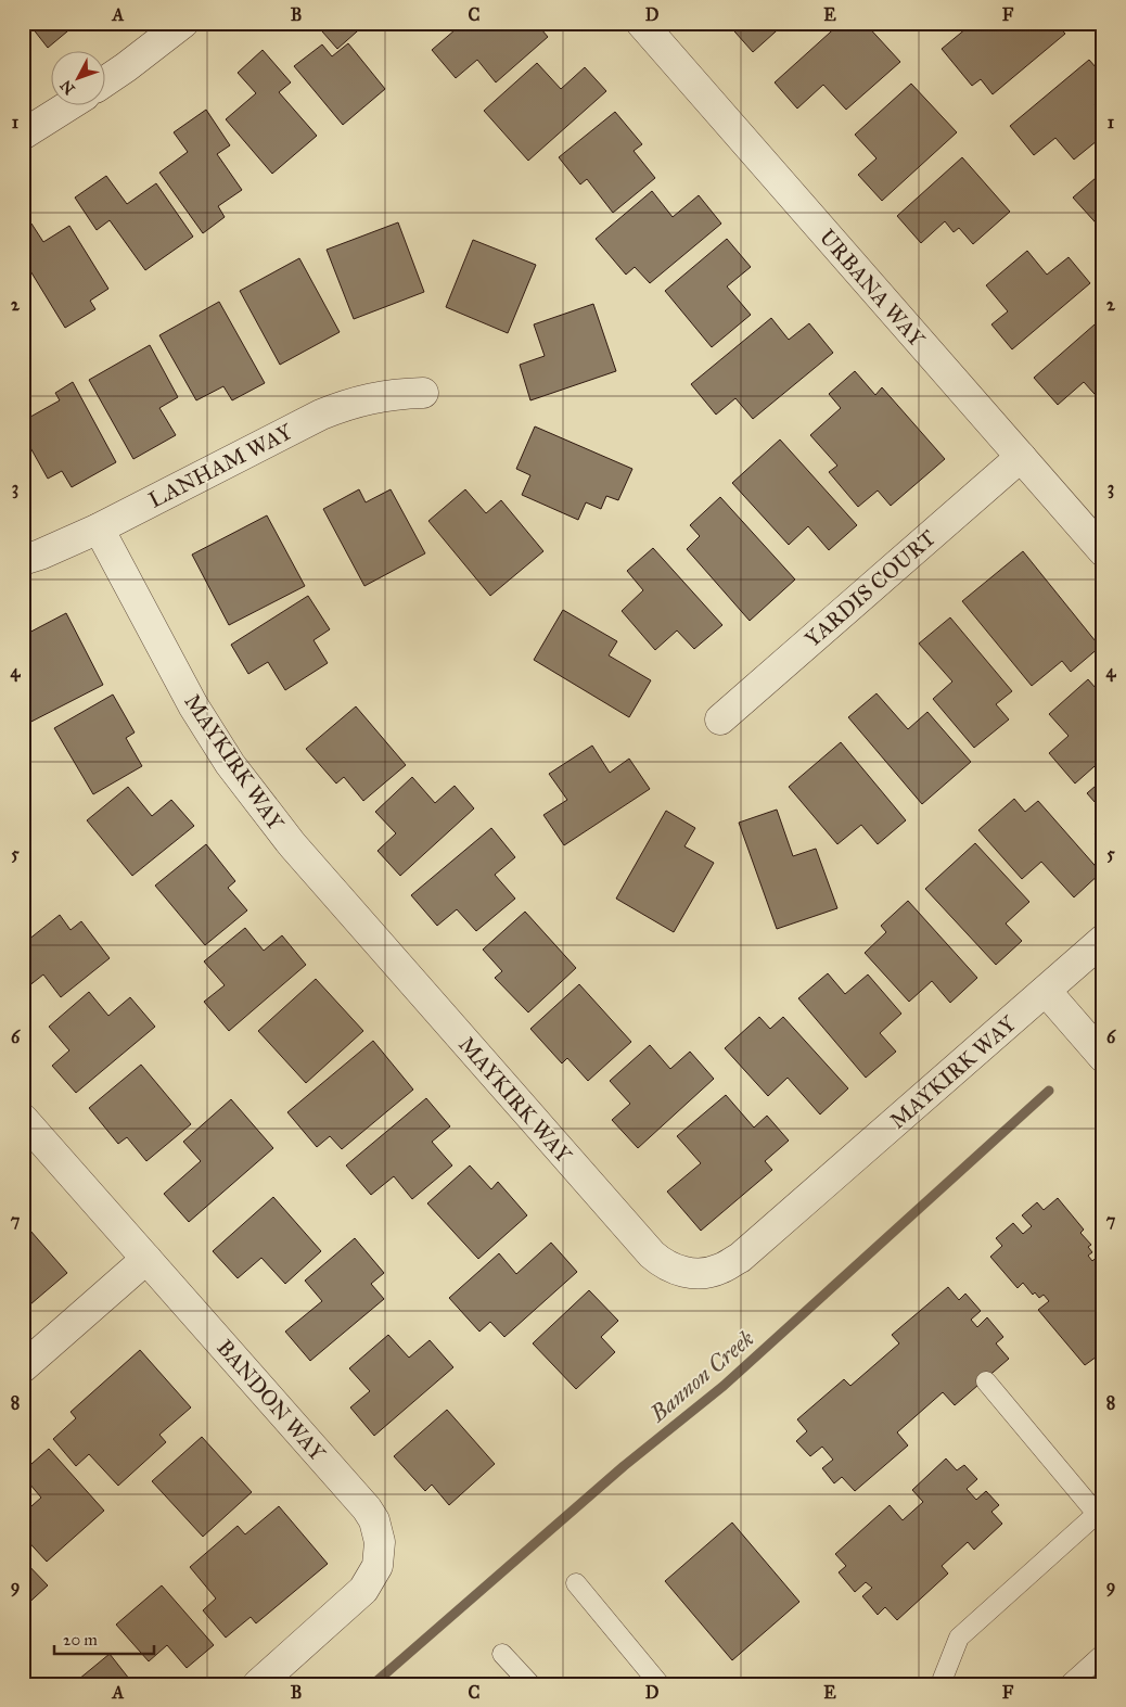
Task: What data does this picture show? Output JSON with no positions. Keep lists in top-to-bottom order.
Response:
{
  "streets": {
    "street": [
      "URBANA WAY",
      "LANHAM WAY",
      "YARDIS COURT",
      "MAYKIRK WAY",
      "BANDON WAY"
    ]
  },
  "crossings": [
    ["URBANA WAY", "YARDIS COURT"],
    ["LANHAM WAY", "MAYKIRK WAY"]
  ],
  "water": ["Bannon Creek"],
  "scale_bar": "20 m",
  "north": "bottom left",
  "grid": {
    "columns": [
      "A",
      "B",
      "C",
      "D",
      "E",
      "F"
    ],
    "rows": [
      "1",
      "2",
      "3",
      "4",
      "5",
      "6",
      "7",
      "8",
      "9"
    ]
  }
}
